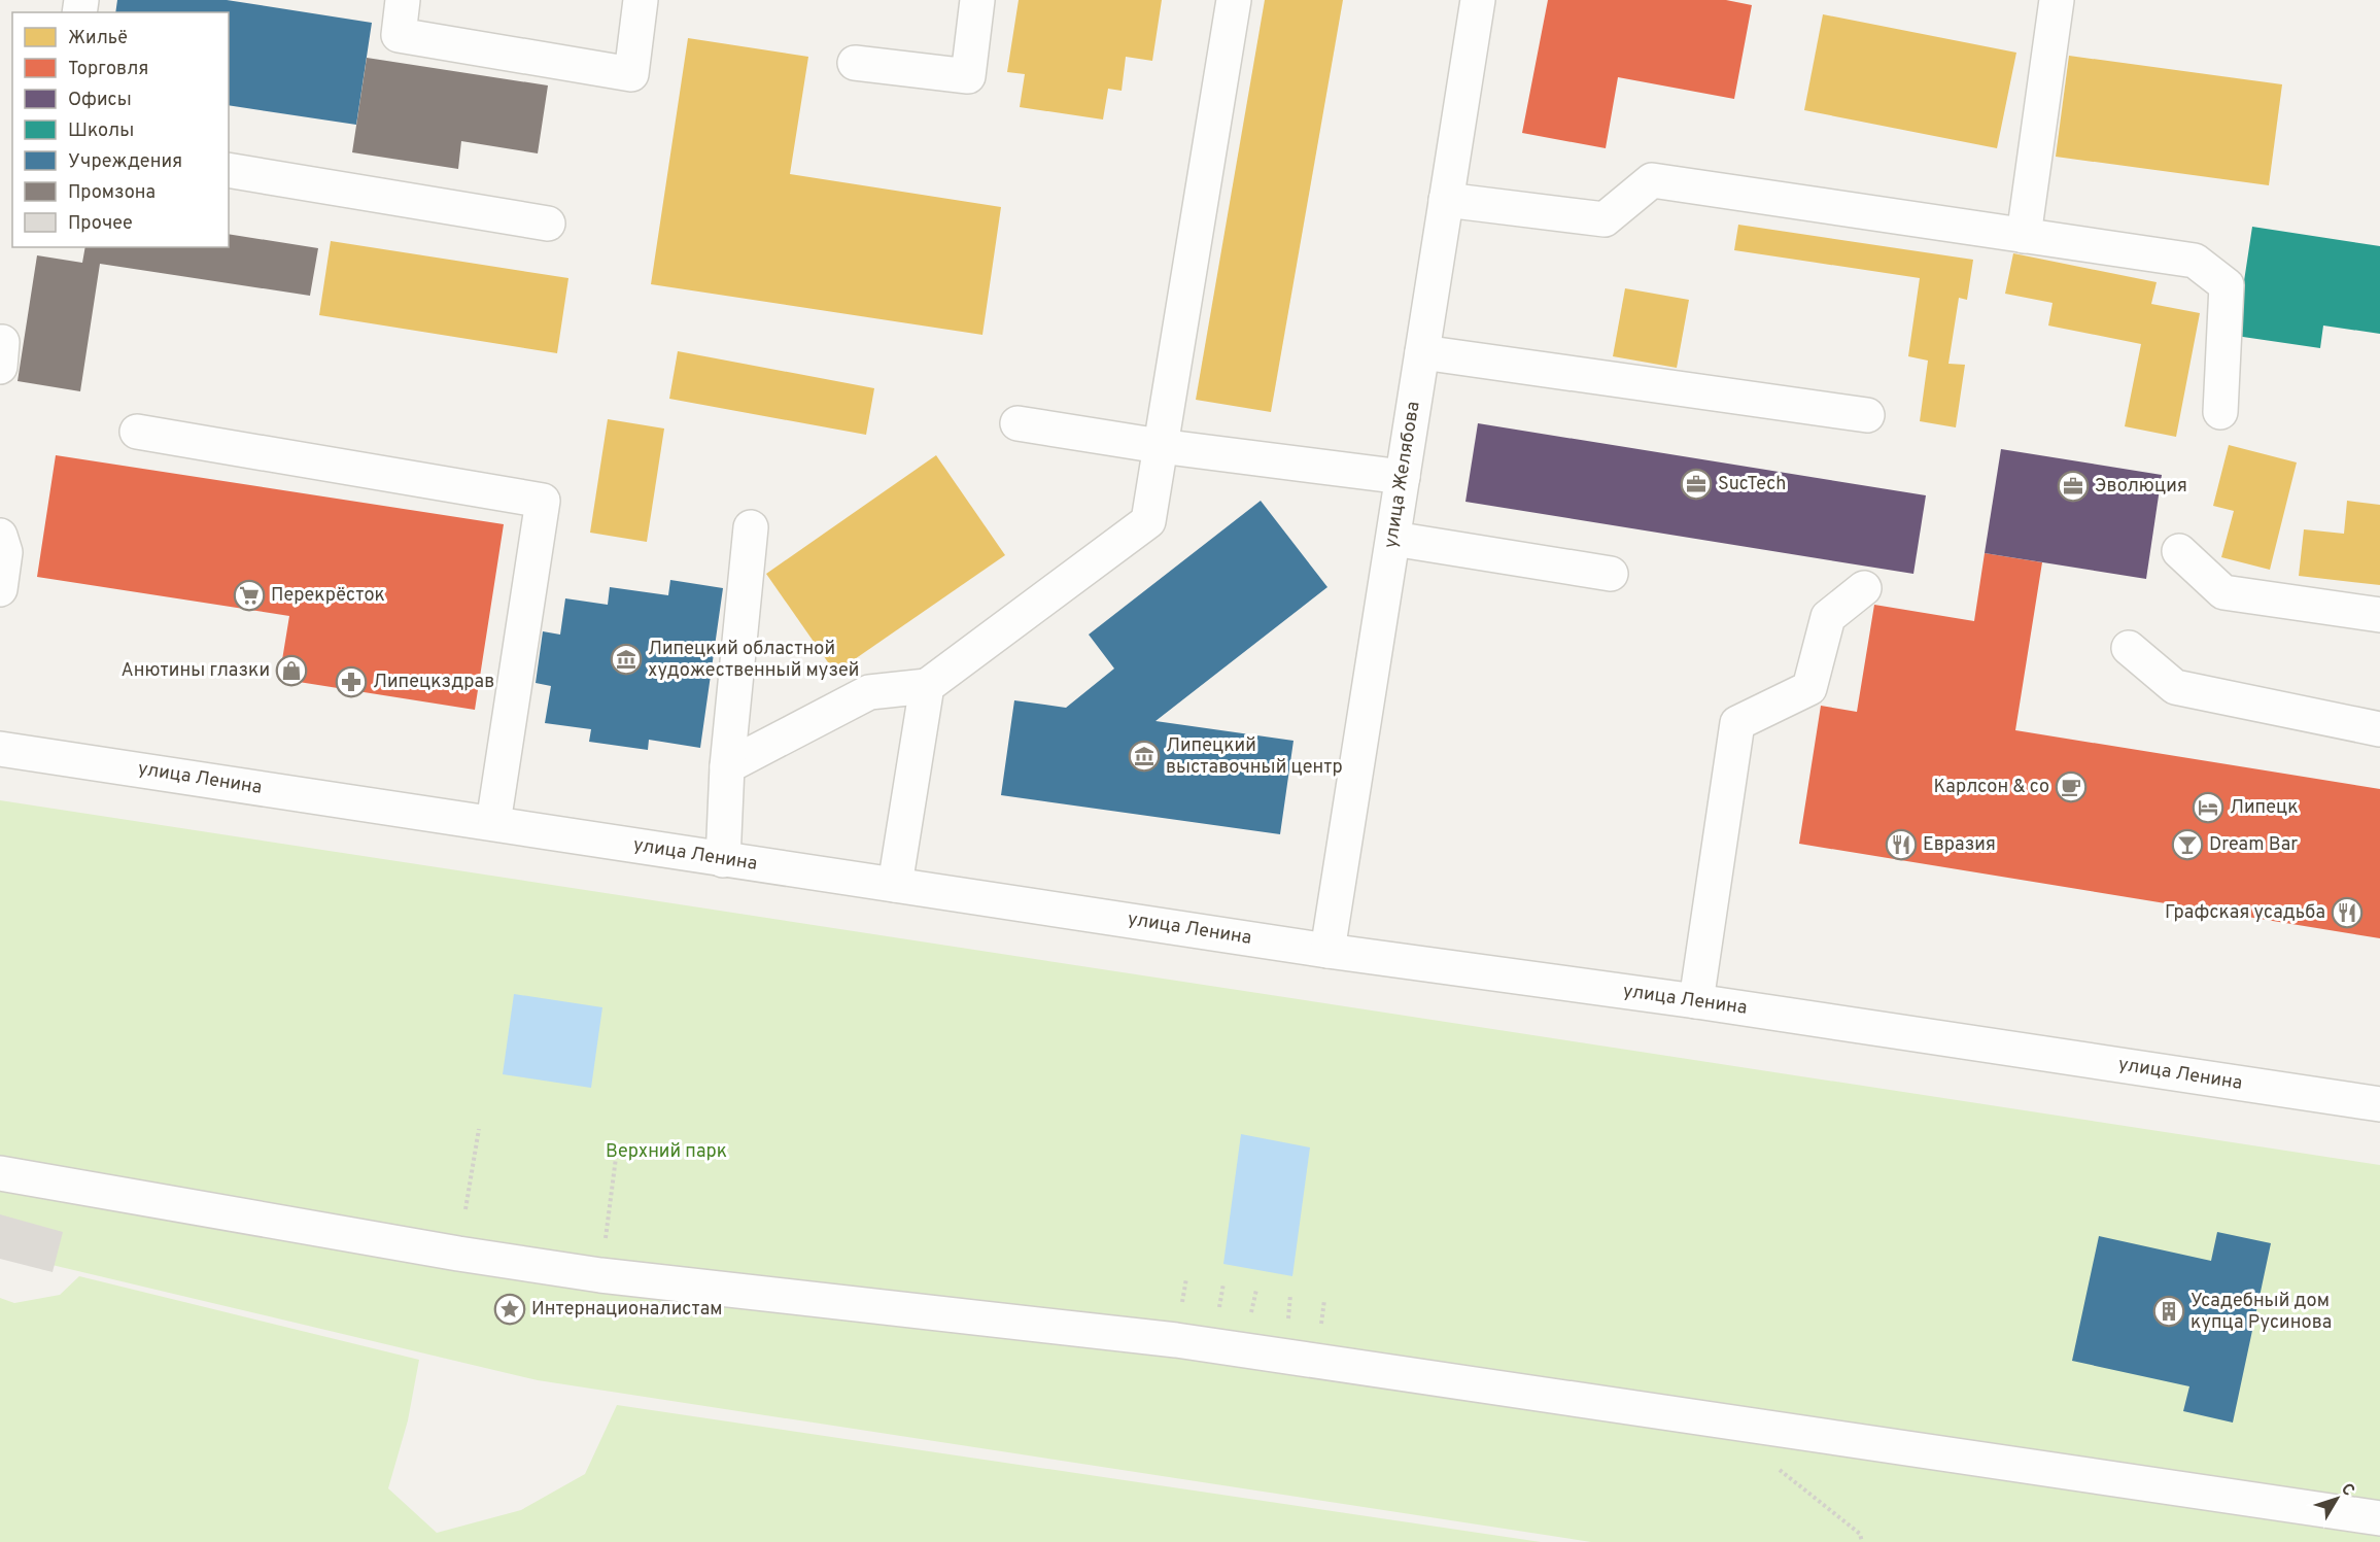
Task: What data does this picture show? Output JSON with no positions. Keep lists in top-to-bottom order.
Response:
{
  "streets": {
    "street": ["улица Желябова", "улица Ленина"]
  },
  "crossings": [
    ["улица Желябова", "улица Ленина"]
  ],
  "parks": ["Верхний парк"],
  "places": {
    "office": ["SucTech", "Эволюция"],
    "supermarket": ["Перекрёсток"],
    "museum": ["Липецкий областной художественный музей", "Липецкий выставочный центр"],
    "shop": ["Анютины глазки"],
    "pharmacy": ["Липецкздрав"],
    "cafe": ["Карлсон & co"],
    "hotel": ["Липецк"],
    "restaurant": ["Евразия", "Графская усадьба"],
    "bar": ["Dream Bar"],
    "place": ["Интернационалистам"],
    "building": ["Усадебный дом купца Русинова"]
  },
  "legend": [
    "Жильё",
    "Торговля",
    "Офисы",
    "Школы",
    "Учреждения",
    "Промзона",
    "Прочее"
  ],
  "north": "top right"
}
